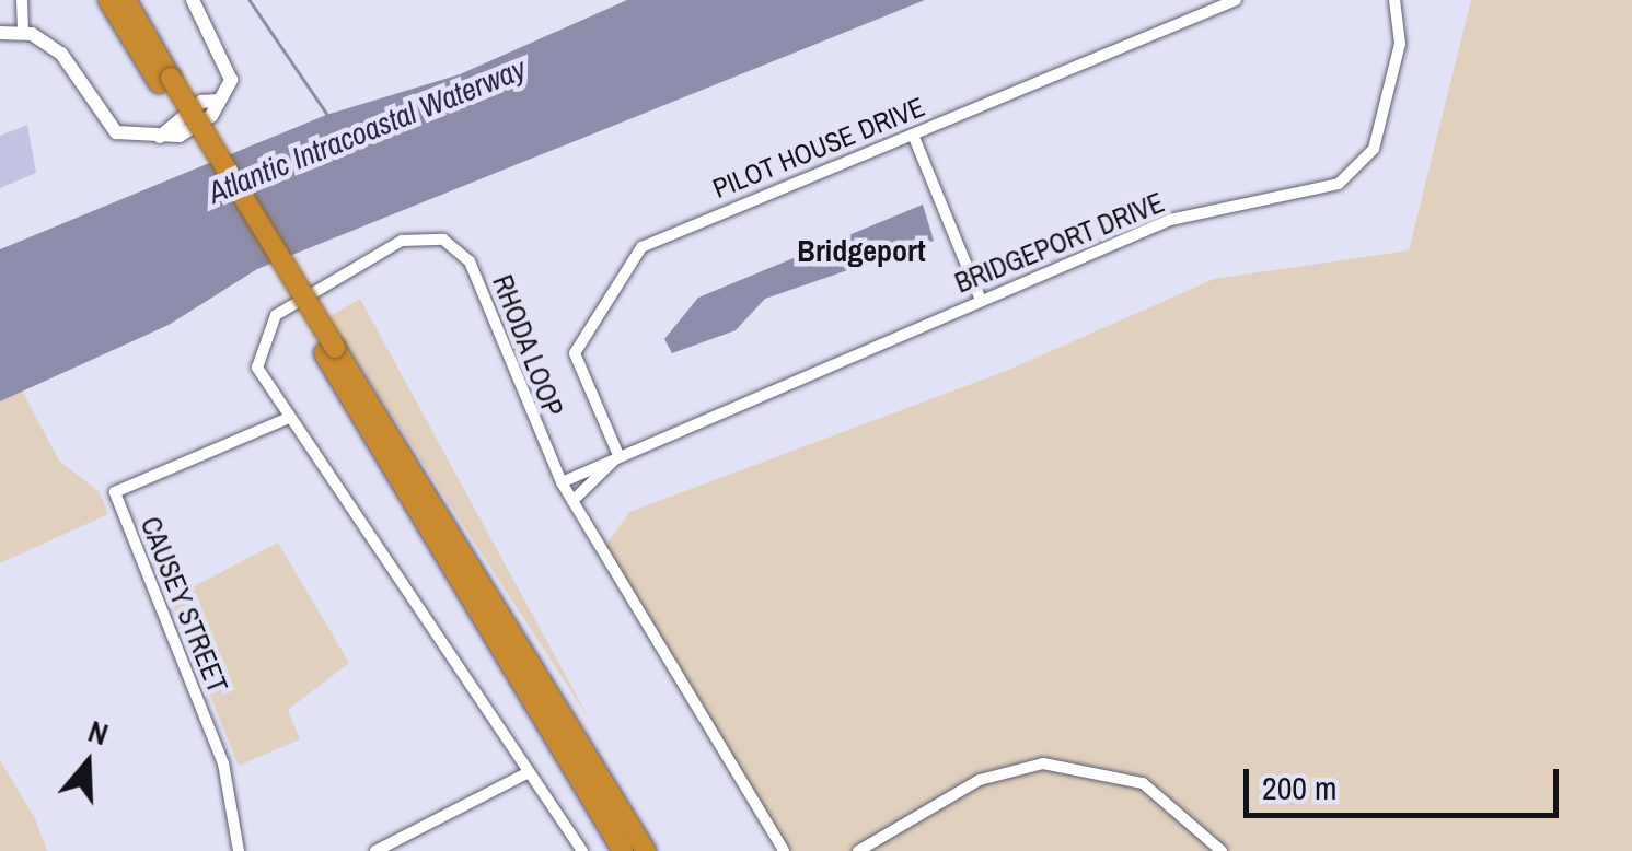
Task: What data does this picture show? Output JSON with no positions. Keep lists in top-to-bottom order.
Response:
{
  "streets": {
    "street": [
      "PILOT HOUSE DRIVE",
      "BRIDGEPORT DRIVE",
      "RHODA LOOP",
      "CAUSEY STREET"
    ]
  },
  "crossings": [
    ["PILOT HOUSE DRIVE", "BRIDGEPORT DRIVE"],
    ["BRIDGEPORT DRIVE", "RHODA LOOP"],
    ["RHODA LOOP", "CAUSEY STREET"]
  ],
  "districts": ["Bridgeport"],
  "water": ["Atlantic Intracoastal Waterway"],
  "scale_bar": "200 m",
  "north": "top"
}
